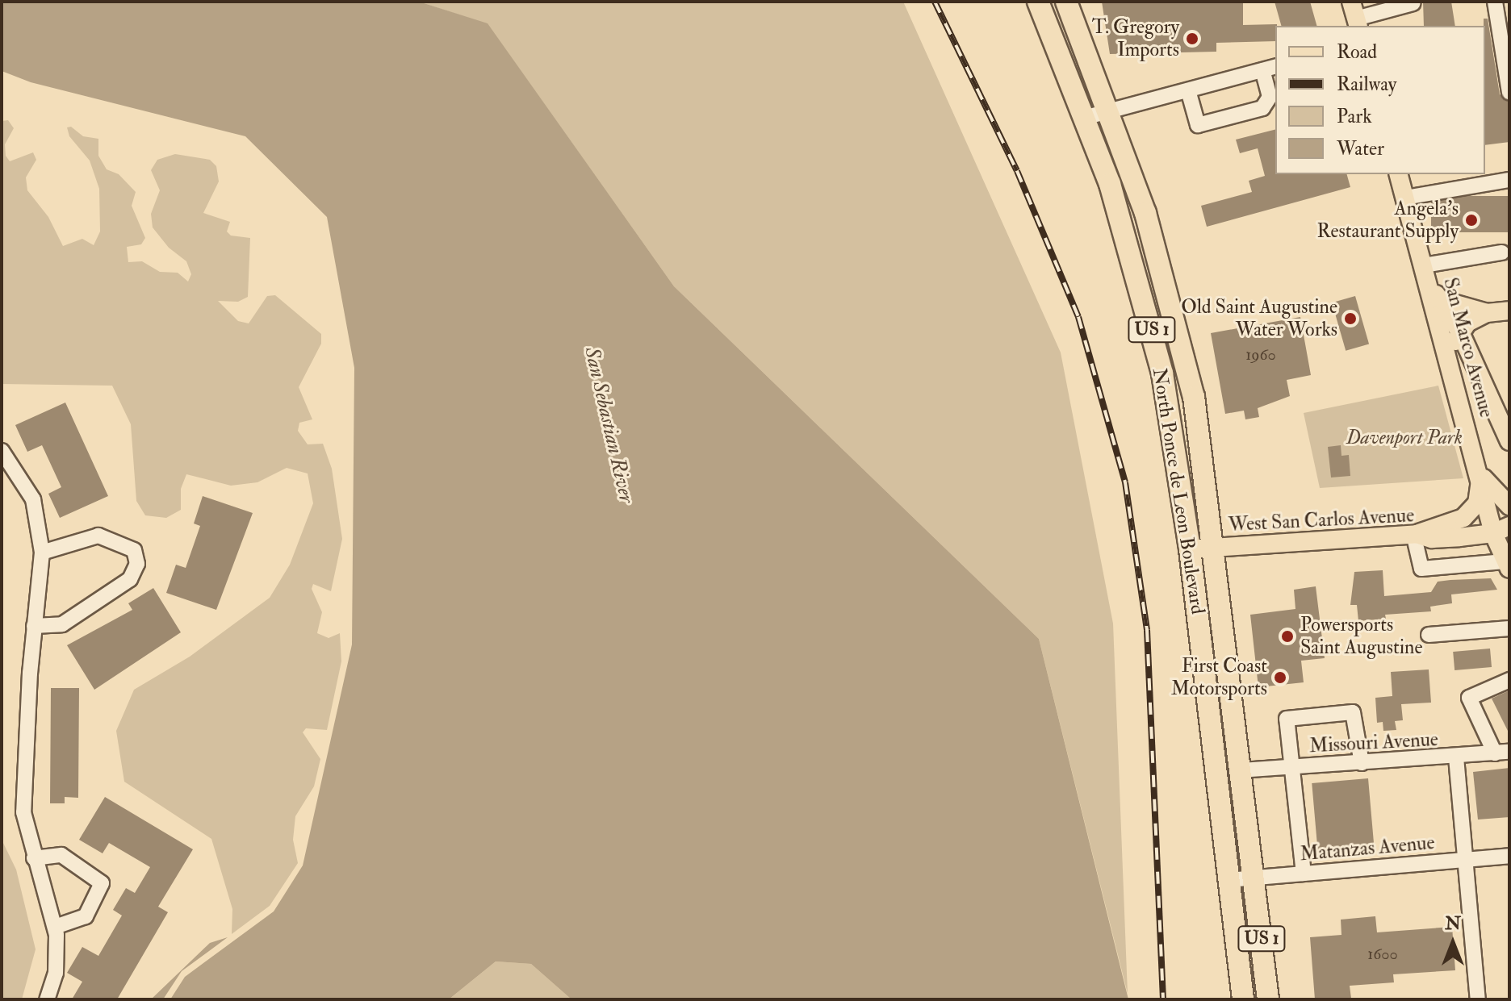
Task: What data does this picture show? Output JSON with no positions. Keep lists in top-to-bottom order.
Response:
{
  "streets": {
    "highway": ["US 1", "North Ponce de Leon Boulevard"],
    "main road": ["San Marco Avenue", "West San Carlos Avenue"],
    "street": ["Missouri Avenue", "Matanzas Avenue"]
  },
  "crossings": [
    ["San Marco Avenue", "West San Carlos Avenue"],
    ["North Ponce de Leon Boulevard", "West San Carlos Avenue"],
    ["North Ponce de Leon Boulevard", "Missouri Avenue"],
    ["North Ponce de Leon Boulevard", "Matanzas Avenue"]
  ],
  "water": ["San Sebastian River"],
  "parks": ["Davenport Park"],
  "places": [
    "T. Gregory Imports",
    "Angela's Restaurant Supply",
    "Old Saint Augustine Water Works",
    "Powersports Saint Augustine",
    "First Coast Motorsports"
  ],
  "house_numbers": ["1960", "1600"],
  "legend": [
    "Road",
    "Railway",
    "Park",
    "Water"
  ],
  "north": "top"
}
